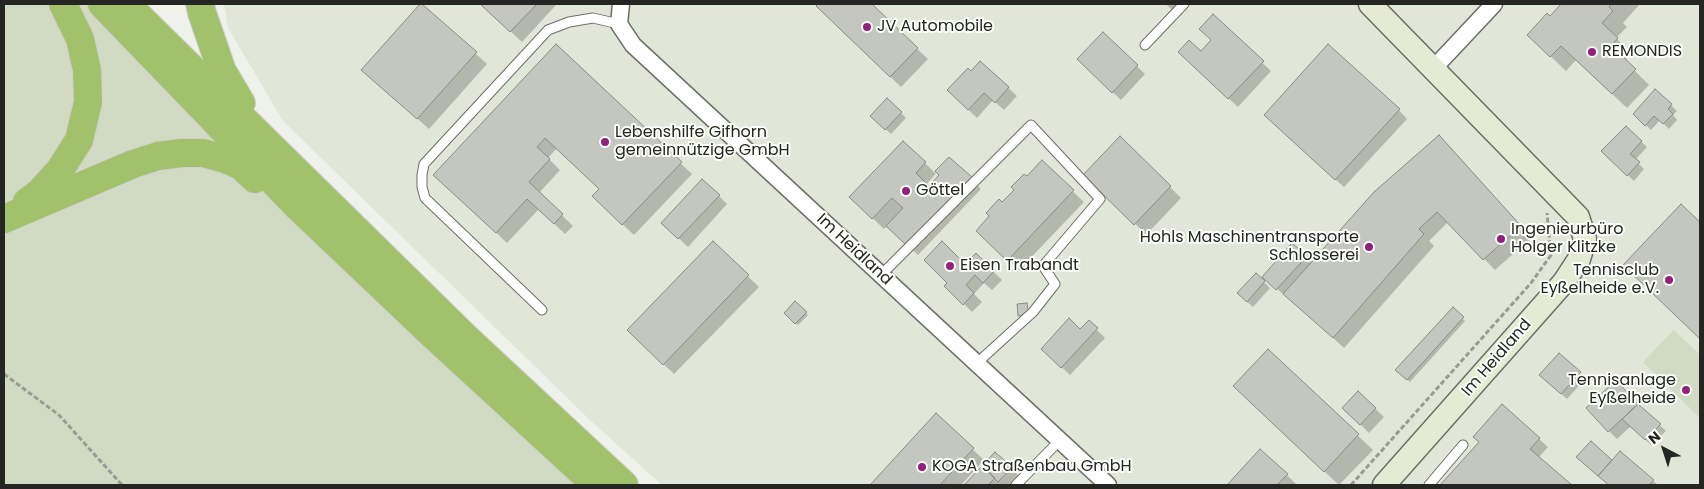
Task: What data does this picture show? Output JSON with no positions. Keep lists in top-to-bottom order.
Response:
{
  "streets": {
    "street": ["Im Heidland"]
  },
  "places": [
    "JV Automobile",
    "REMONDIS",
    "Lebenshilfe Gifhorn gemeinnützige GmbH",
    "Göttel",
    "Ingenieurbüro Holger Klitzke",
    "Hohls Maschinentransporte Schlosserei",
    "Eisen Trabandt",
    "Tennisclub Eyßelheide e.V.",
    "Tennisanlage Eyßelheide",
    "KOGA Straßenbau GmbH"
  ],
  "north": "top left"
}
